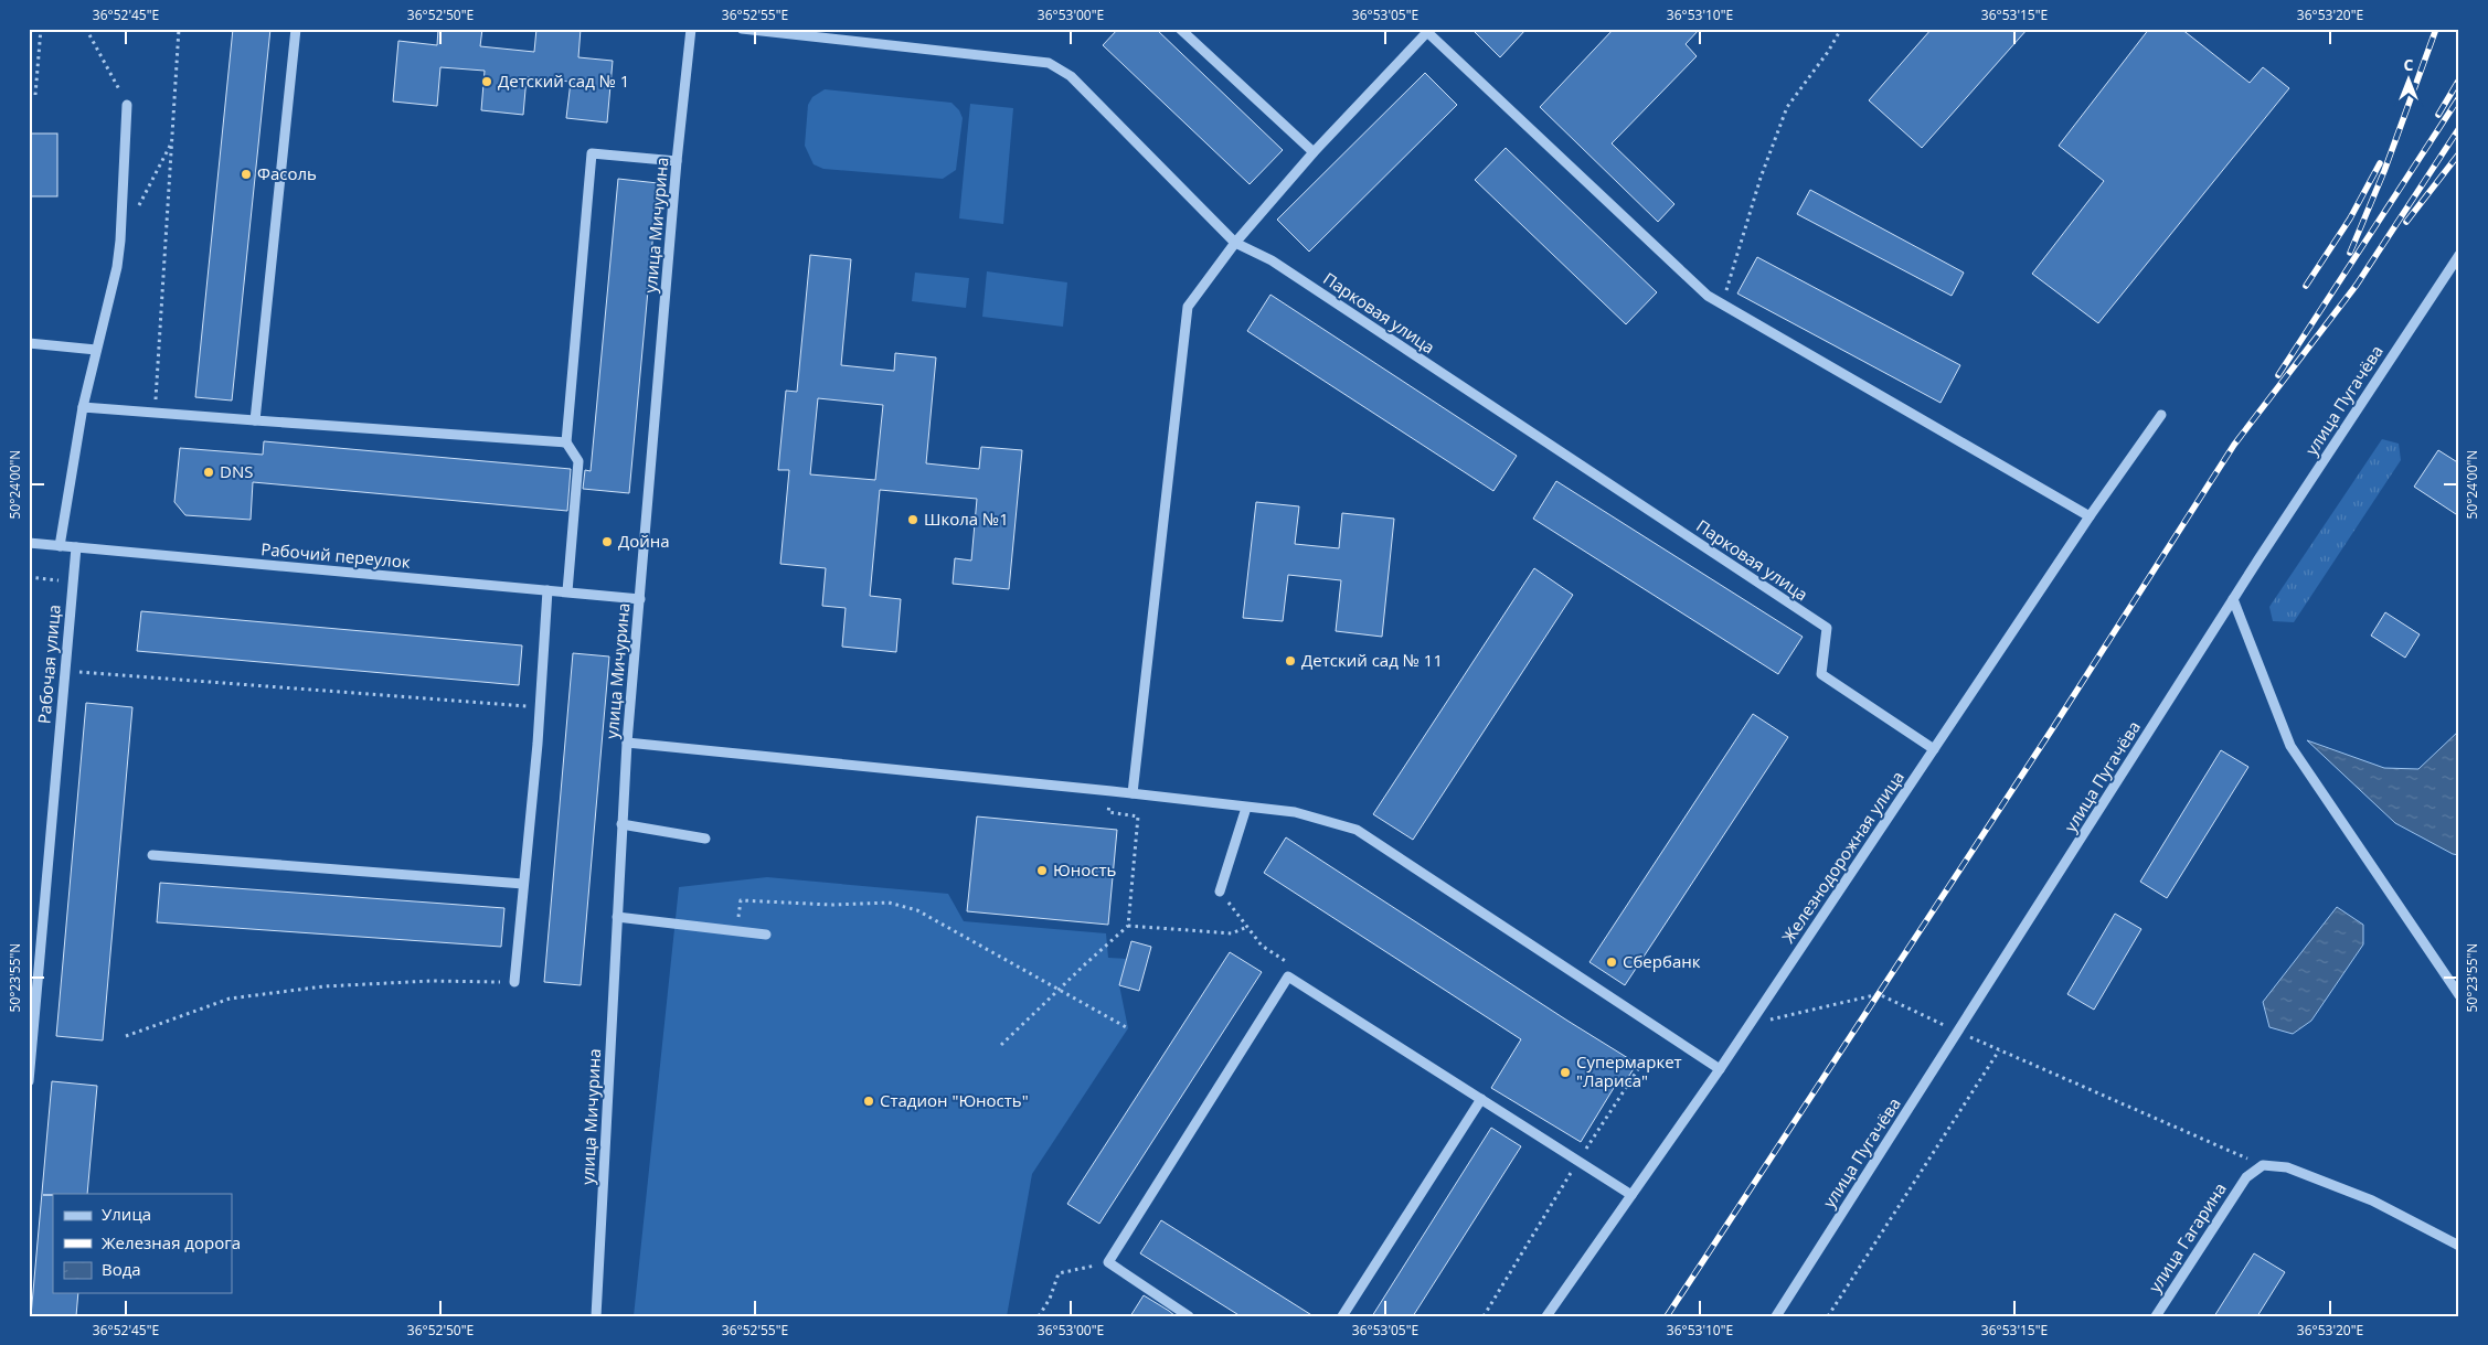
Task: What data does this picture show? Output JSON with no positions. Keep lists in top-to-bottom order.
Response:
{
  "streets": {
    "street": [
      "улица Мичурина",
      "Парковая улица",
      "улица Пугачёва",
      "Рабочий переулок",
      "Рабочая улица",
      "Железнодорожная улица",
      "улица Гагарина"
    ]
  },
  "crossings": [
    ["улица Мичурина", "Рабочий переулок"],
    ["Парковая улица", "Железнодорожная улица"],
    ["Рабочий переулок", "Рабочая улица"]
  ],
  "places": [
    "Детский сад № 1",
    "Фасоль",
    "DNS",
    "Школа №1",
    "Дойна",
    "Детский сад № 11",
    "Юность",
    "Сбербанк",
    "Супермаркет \"Лариса\"",
    "Стадион \"Юность\""
  ],
  "legend": ["Улица", "Железная дорога", "Вода"],
  "north": "top",
  "coordinates": [
    "36°52'45\"E",
    "36°52'50\"E",
    "36°52'55\"E",
    "36°53'00\"E",
    "36°53'05\"E",
    "36°53'10\"E",
    "36°53'15\"E",
    "36°53'20\"E",
    "50°24'00\"N",
    "50°23'55\"N"
  ]
}
